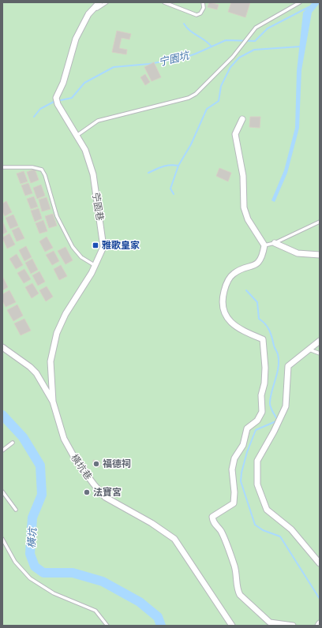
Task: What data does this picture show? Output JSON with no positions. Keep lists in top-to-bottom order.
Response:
{
  "streets": {
    "street": ["苧園巷", "橫坑巷"]
  },
  "crossings": [
    ["苧園巷", "橫坑巷"]
  ],
  "water": ["宁園坑", "橫坑"],
  "places": {
    "transit": ["雅歌皇家"],
    "other": ["福德祠", "法寶宮"]
  }
}
